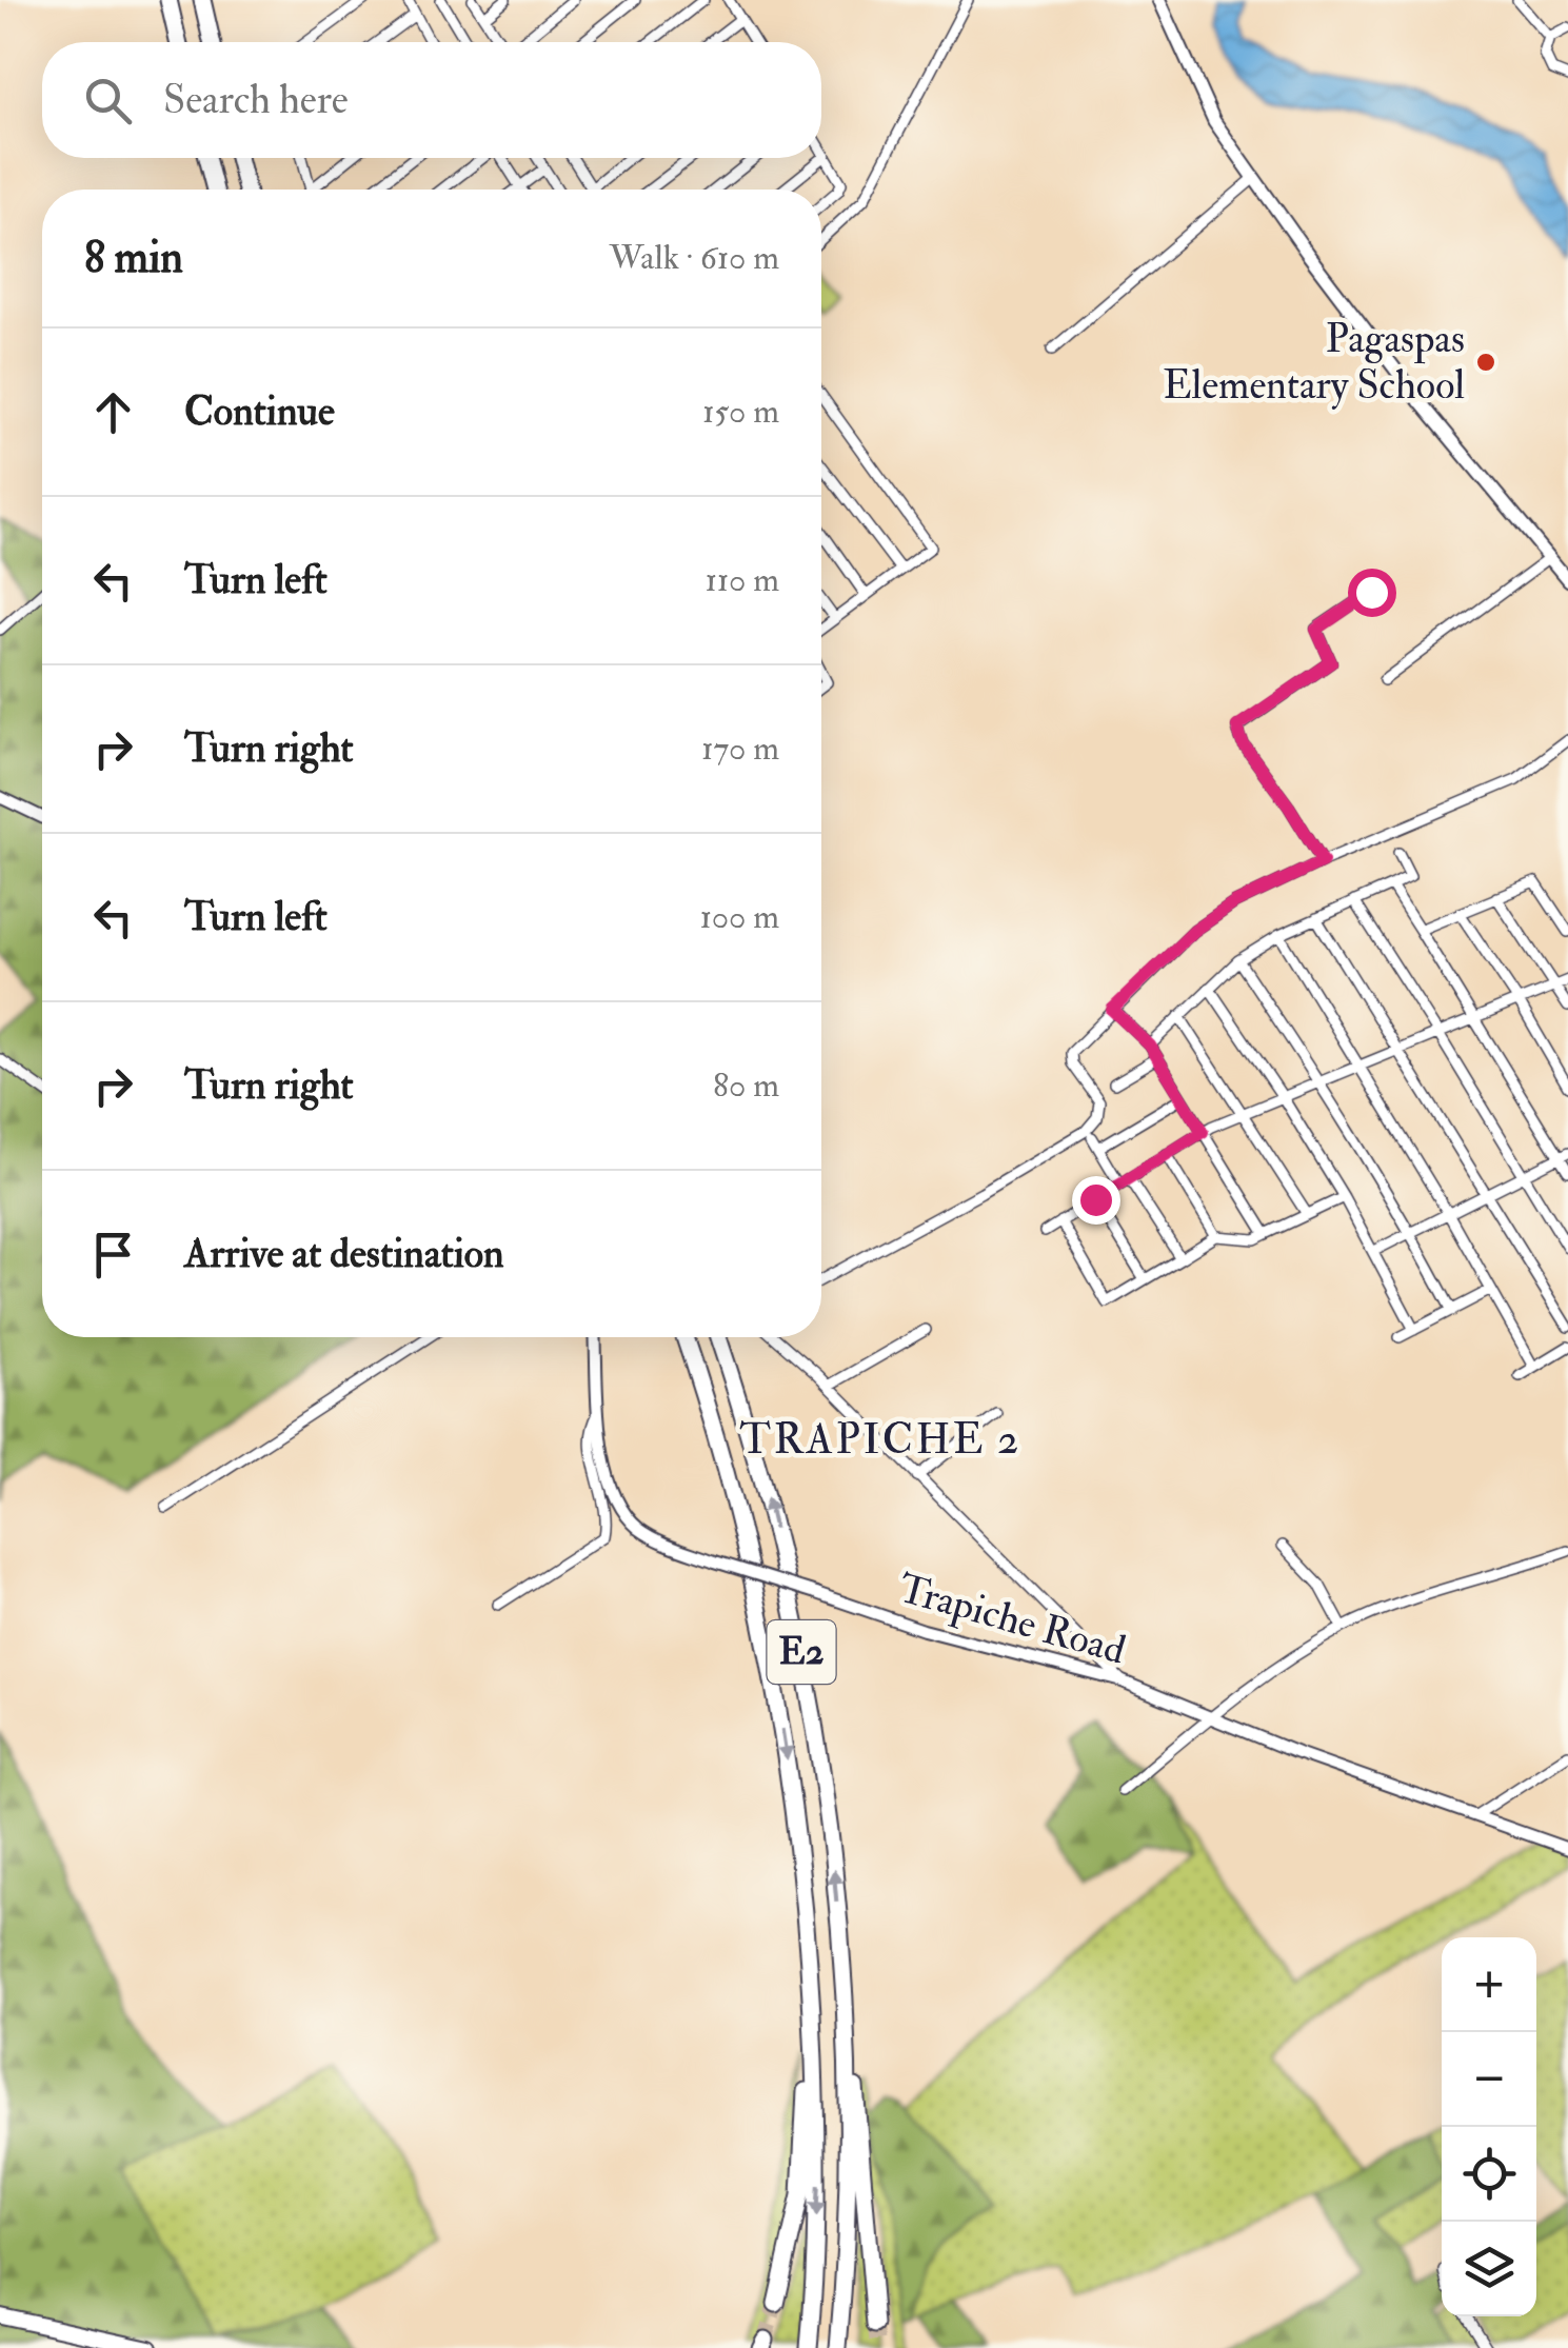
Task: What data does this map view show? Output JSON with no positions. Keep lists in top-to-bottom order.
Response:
{
  "streets": {
    "highway": ["E2"],
    "street": ["Trapiche Road"]
  },
  "districts": ["TRAPICHE 2"],
  "places": ["Pagaspas Elementary School"],
  "page": {
    "search": "Search here",
    "heading": ["8 min", "Walk · 610 m"],
    "list": [
      ["Continue", "150 m"],
      ["Turn left", "110 m"],
      ["Turn right", "170 m"],
      ["Turn left", "100 m"],
      ["Turn right", "80 m"],
      "Arrive at destination"
    ],
    "map_buttons": ["+", "−"]
  }
}
